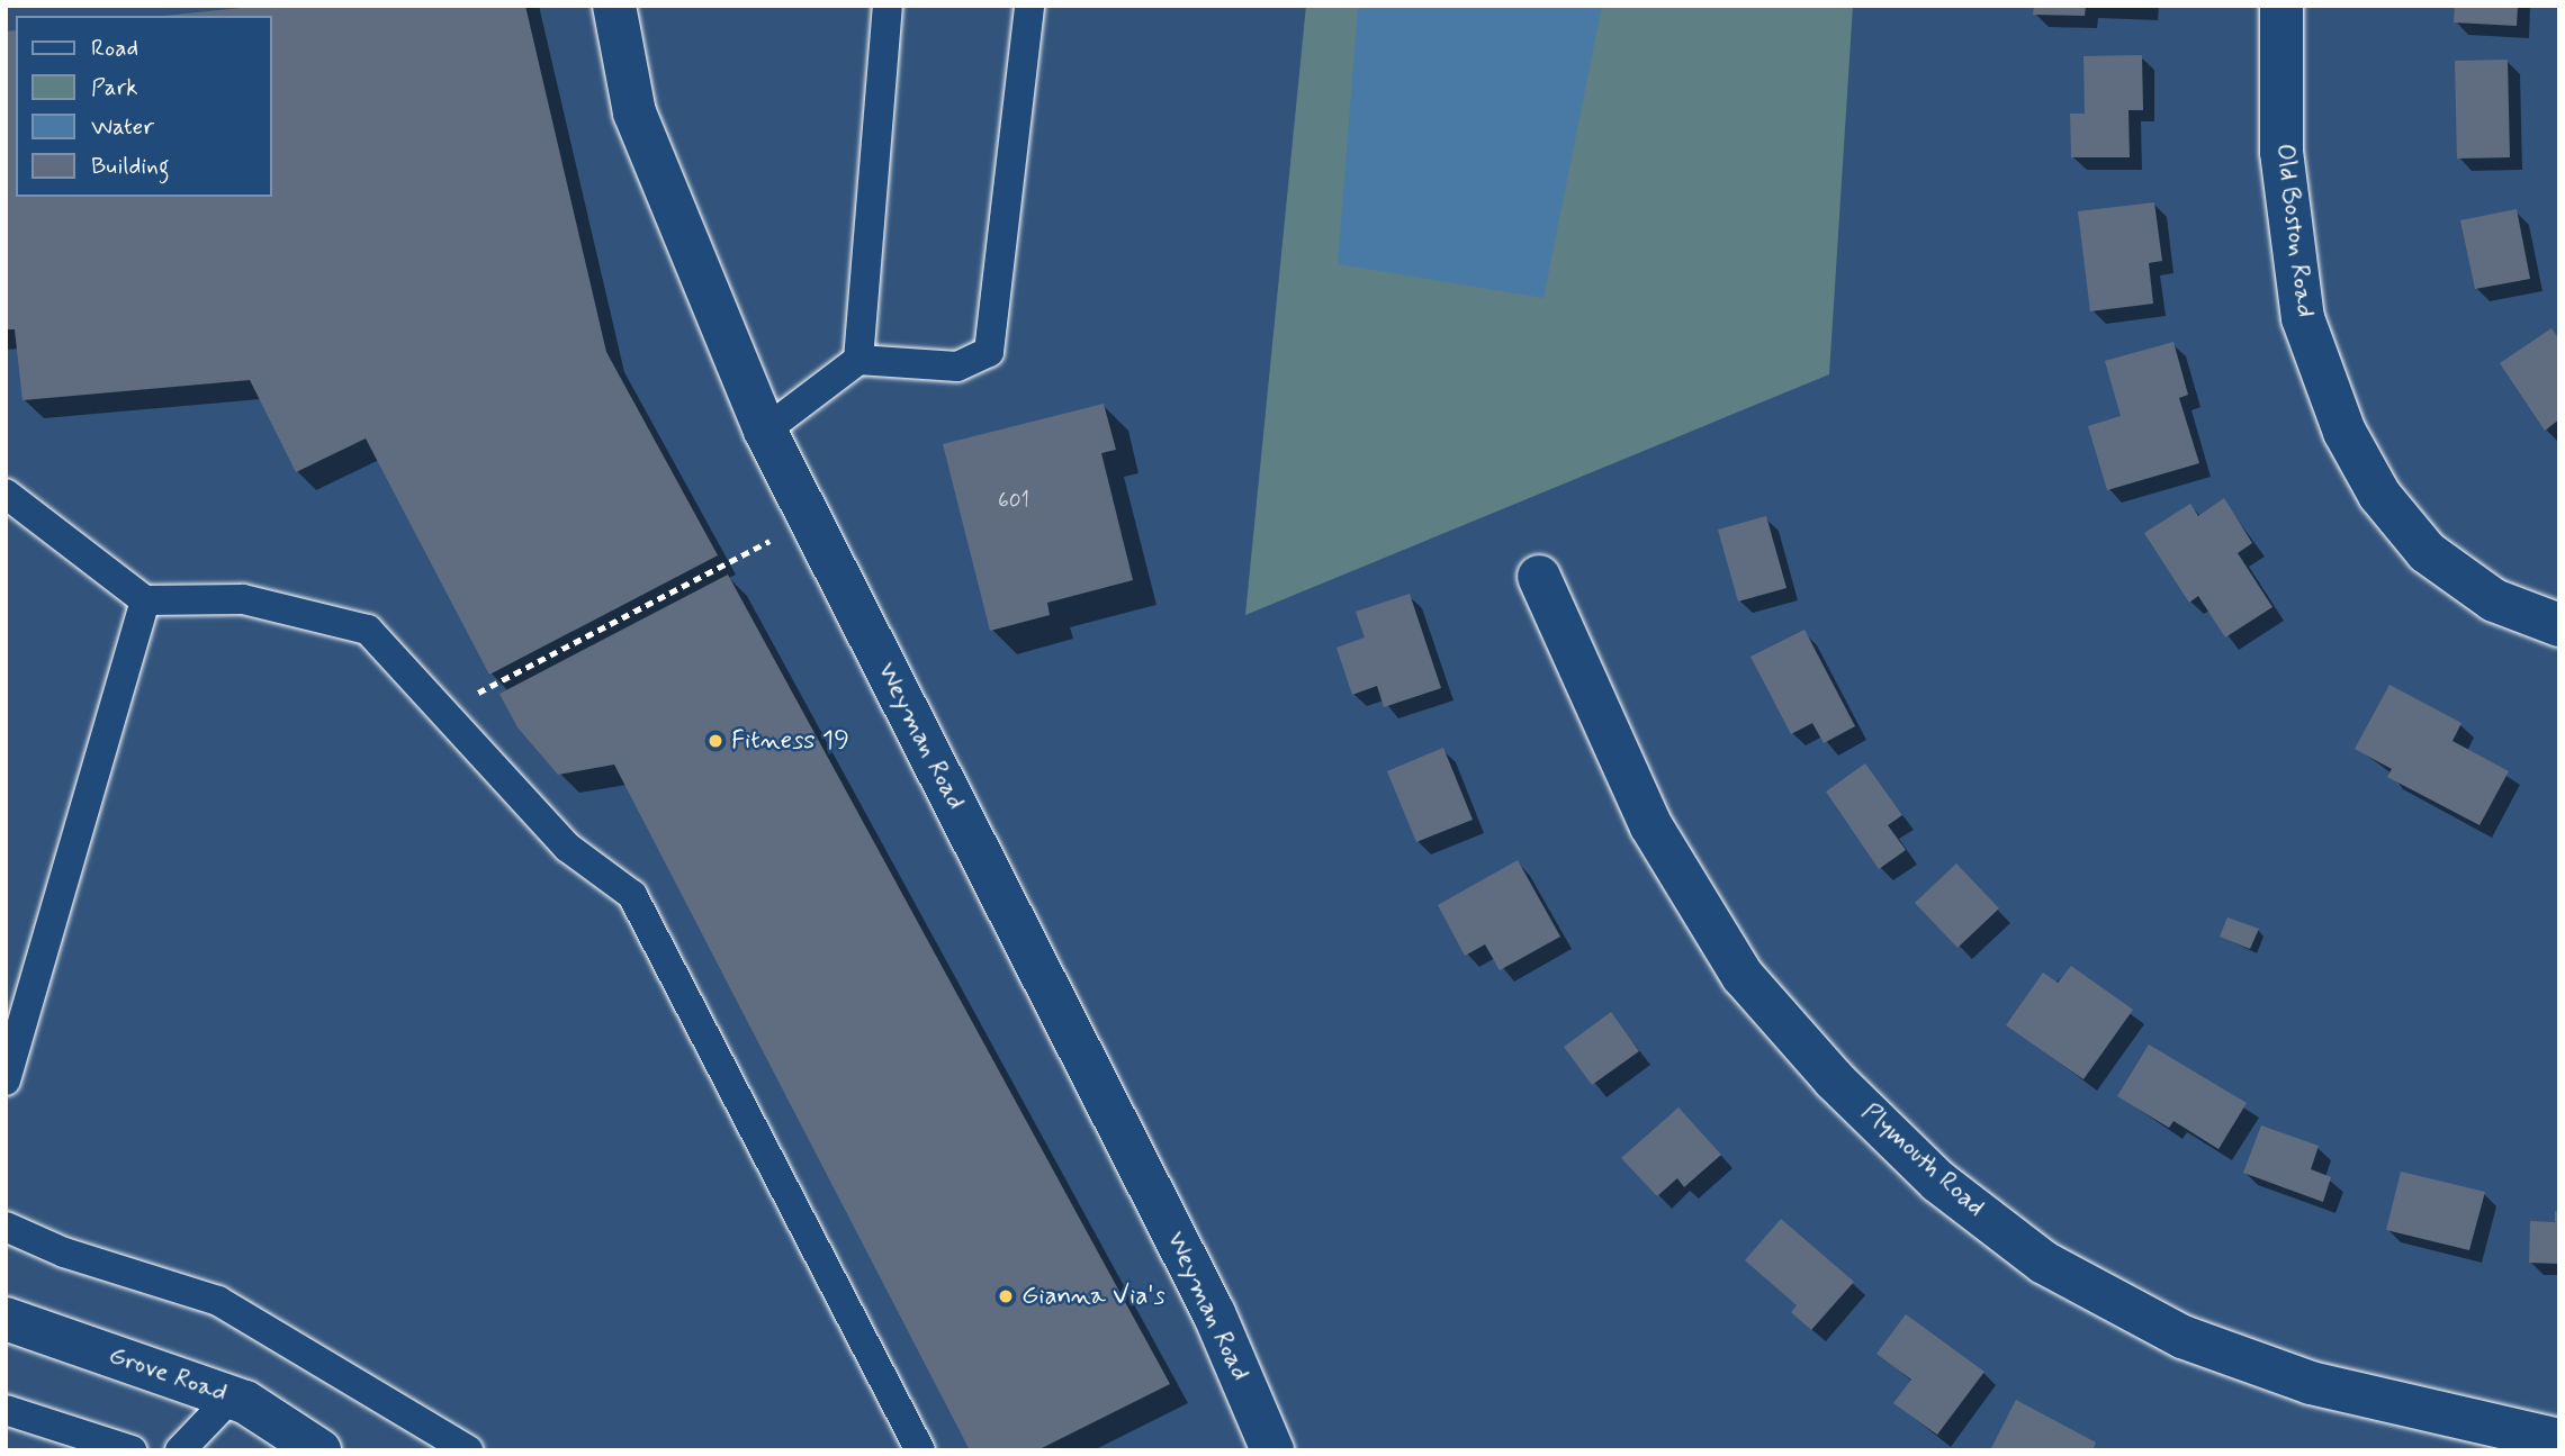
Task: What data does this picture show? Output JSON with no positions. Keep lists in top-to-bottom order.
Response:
{
  "streets": {
    "street": [
      "Old Boston Road",
      "Weyman Road",
      "Plymouth Road",
      "Grove Road"
    ]
  },
  "places": ["Fitness 19", "Gianna Via's"],
  "house_numbers": ["601"],
  "legend": [
    "Road",
    "Park",
    "Water",
    "Building"
  ]
}
